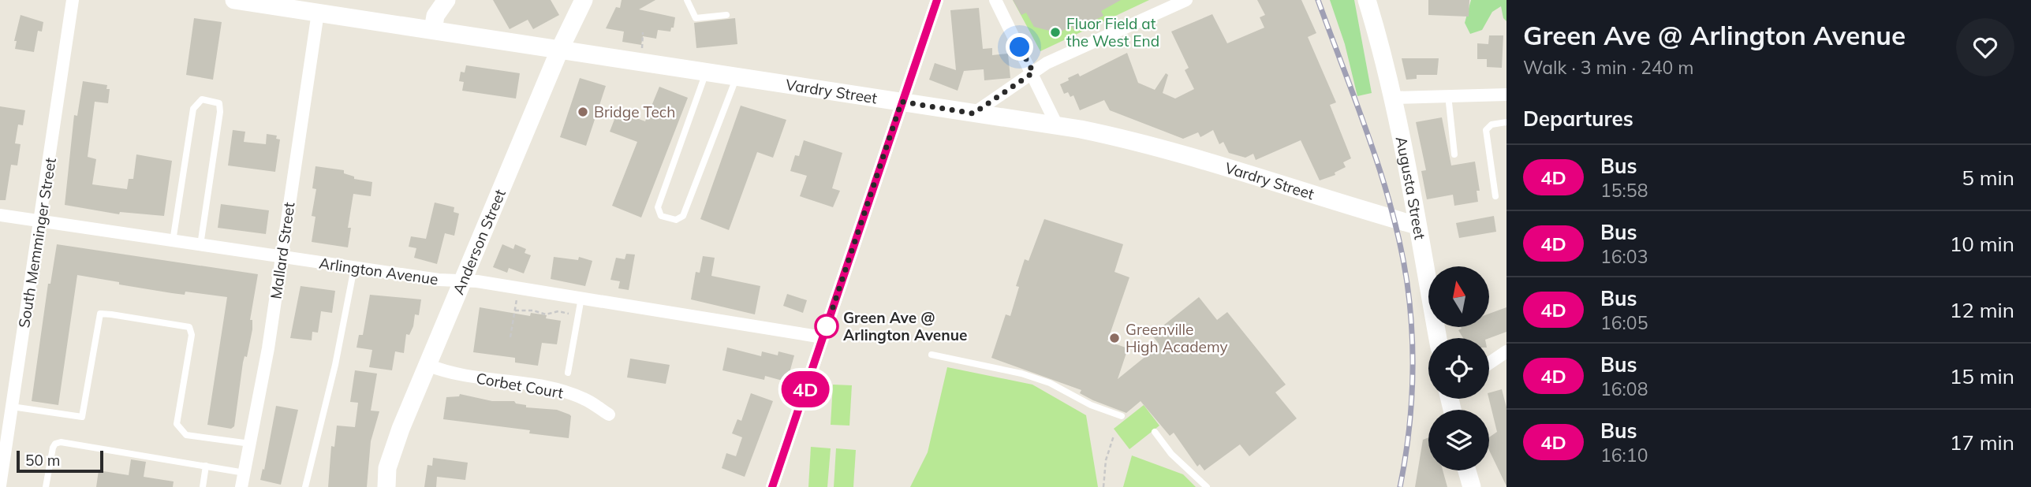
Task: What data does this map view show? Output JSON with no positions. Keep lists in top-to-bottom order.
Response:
{
  "streets": {
    "main road": ["Vardry Street", "Augusta Street", "Anderson Street"],
    "street": [
      "South Memminger Street",
      "Mallard Street",
      "Arlington Avenue",
      "Corbet Court"
    ]
  },
  "crossings": [
    ["Vardry Street", "Augusta Street"],
    ["Vardry Street", "Anderson Street"],
    ["Vardry Street", "Mallard Street"],
    ["Anderson Street", "Arlington Avenue"],
    ["Anderson Street", "Corbet Court"],
    ["South Memminger Street", "Arlington Avenue"],
    ["Mallard Street", "Arlington Avenue"]
  ],
  "places": [
    "Fluor Field at the West End",
    "Bridge Tech",
    "Green Ave @ Arlington Avenue",
    "Greenville High Academy"
  ],
  "lines": ["bus line 4D"],
  "scale_bar": "50 m",
  "north": "top",
  "page": {
    "on_map": "4D",
    "heading": [
      ["Green Ave @ Arlington Avenue", "Walk · 3 min · 240 m"],
      "Departures"
    ],
    "list": [
      {
        "mark": "4D",
        "name": "Bus",
        "note": "15:58",
        "value": "5 min"
      },
      {
        "mark": "4D",
        "name": "Bus",
        "note": "16:03",
        "value": "10 min"
      },
      {
        "mark": "4D",
        "name": "Bus",
        "note": "16:05",
        "value": "12 min"
      },
      {
        "mark": "4D",
        "name": "Bus",
        "note": "16:08",
        "value": "15 min"
      },
      {
        "mark": "4D",
        "name": "Bus",
        "note": "16:10",
        "value": "17 min"
      }
    ],
    "scale": "50 m"
  }
}
